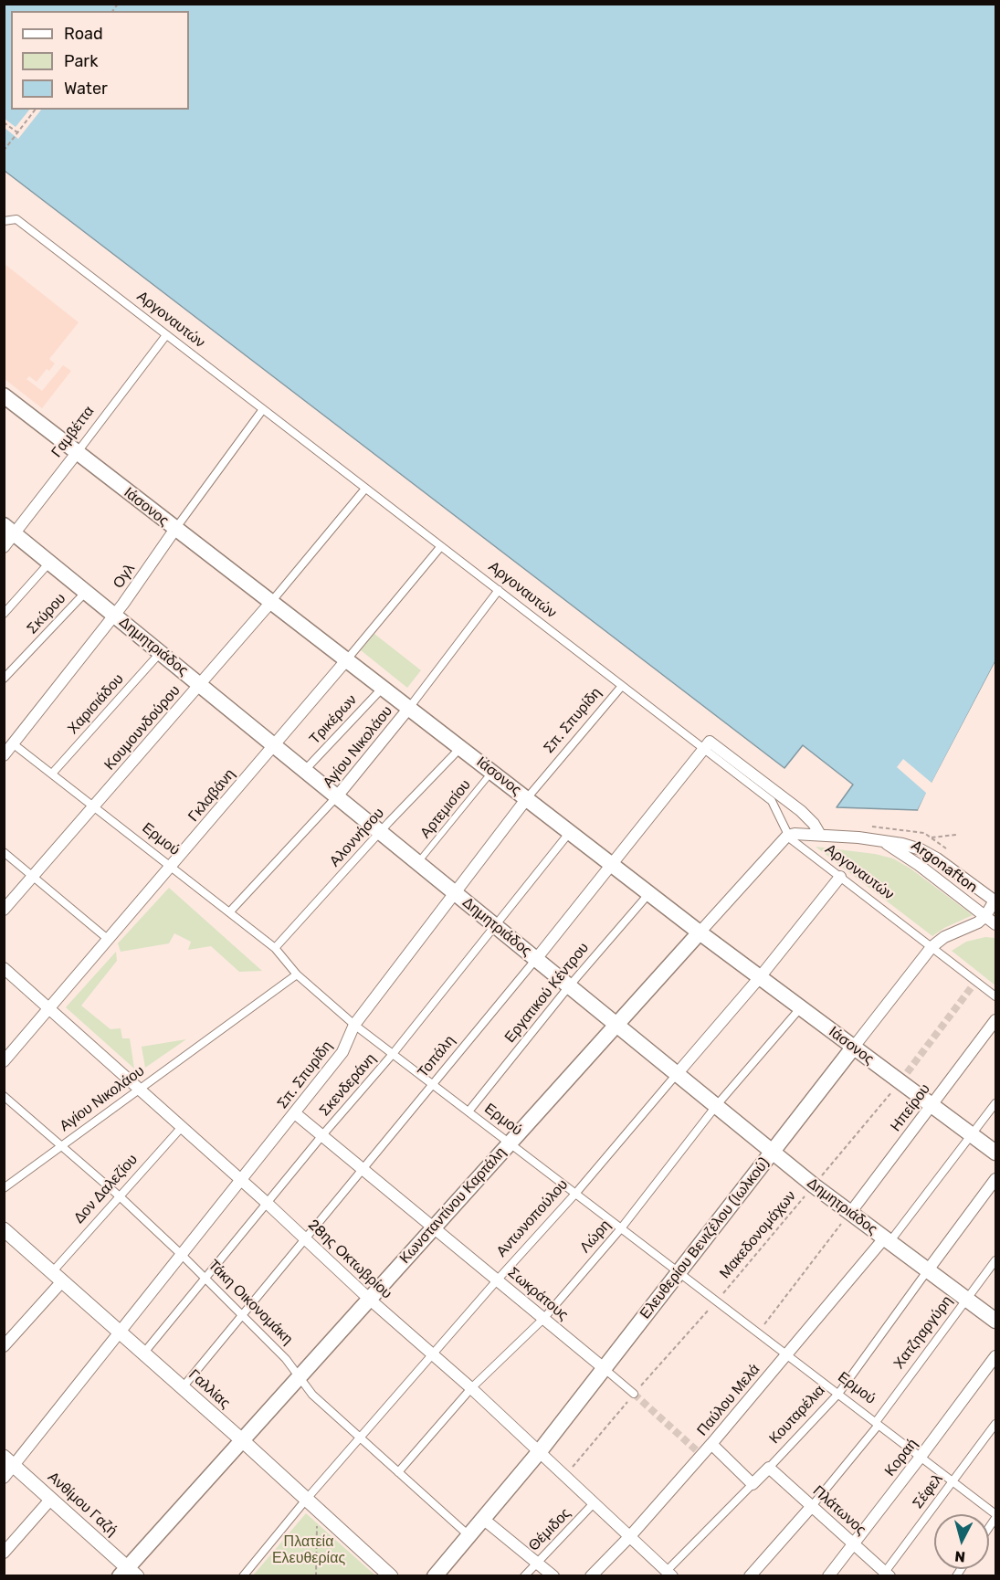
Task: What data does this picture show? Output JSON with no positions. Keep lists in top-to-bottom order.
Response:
{
  "streets": {
    "main road": [
      "Ιάσονος",
      "Δημητριάδος",
      "Κωνσταντίνου Καρτάλη",
      "Ελευθερίου Βενιζέλου (Ιωλκού)"
    ],
    "street": [
      "Αργοναυτών",
      "Γαμβέττα",
      "Ογλ",
      "Σκύρου",
      "Χαρισιάδου",
      "Τρικέρων",
      "Σπ. Σπυρίδη",
      "Κουμουνδούρου",
      "Αγίου Νικολάου",
      "Γκλαβάνη",
      "Αλοννήσου",
      "Ερμού",
      "Argonafton",
      "Εργατικού Κέντρου",
      "Τοπάλη",
      "Σκενδεράνη",
      "Ηπείρου",
      "Δον Δαλεζίου",
      "Αντωνοπούλου",
      "Λώρη",
      "28ης Οκτωβρίου",
      "Σωκράτους",
      "Τάκη Οικονομάκη",
      "Χατζηαργύρη",
      "Γαλλίας",
      "Παύλου Μελά",
      "Κουταρέλια",
      "Κοραή",
      "Σέφελ",
      "Ανθίμου Γαζή",
      "Πλάτωνος",
      "Θέμιδος"
    ],
    "lane": ["Αρτεμισίου"],
    "path": ["Μακεδονομάχων"]
  },
  "crossings": [
    ["Αργοναυτών", "Γαμβέττα"],
    ["Αργοναυτών", "Ογλ"],
    ["Αργοναυτών", "Σπ. Σπυρίδη"],
    ["Αργοναυτών", "Κουμουνδούρου"],
    ["Αργοναυτών", "Αγίου Νικολάου"],
    ["Αργοναυτών", "Γκλαβάνη"],
    ["Αργοναυτών", "Τοπάλη"],
    ["Αργοναυτών", "Κωνσταντίνου Καρτάλη"],
    ["Αργοναυτών", "Αντωνοπούλου"],
    ["Αργοναυτών", "Ελευθερίου Βενιζέλου (Ιωλκού)"],
    ["Γαμβέττα", "Ιάσονος"],
    ["Γαμβέττα", "Δημητριάδος"],
    ["Ιάσονος", "Ογλ"],
    ["Ιάσονος", "Τρικέρων"],
    ["Ιάσονος", "Σπ. Σπυρίδη"],
    ["Ιάσονος", "Κουμουνδούρου"],
    ["Ιάσονος", "Αγίου Νικολάου"],
    ["Ιάσονος", "Γκλαβάνη"],
    ["Ιάσονος", "Αρτεμισίου"],
    ["Ιάσονος", "Αλοννήσου"],
    ["Ιάσονος", "Εργατικού Κέντρου"],
    ["Ιάσονος", "Τοπάλη"],
    ["Ιάσονος", "Σκενδεράνη"],
    ["Ιάσονος", "Ηπείρου"],
    ["Ιάσονος", "Κωνσταντίνου Καρτάλη"],
    ["Ιάσονος", "Αντωνοπούλου"],
    ["Ιάσονος", "Μακεδονομάχων"],
    ["Ιάσονος", "Λώρη"],
    ["Ιάσονος", "Ελευθερίου Βενιζέλου (Ιωλκού)"],
    ["Ιάσονος", "Παύλου Μελά"],
    ["Ογλ", "Δημητριάδος"],
    ["Ογλ", "Ερμού"],
    ["Σκύρου", "Δημητριάδος"],
    ["Δημητριάδος", "Χαρισιάδου"],
    ["Δημητριάδος", "Τρικέρων"],
    ["Δημητριάδος", "Σπ. Σπυρίδη"],
    ["Δημητριάδος", "Κουμουνδούρου"],
    ["Δημητριάδος", "Αγίου Νικολάου"],
    ["Δημητριάδος", "Γκλαβάνη"],
    ["Δημητριάδος", "Αρτεμισίου"],
    ["Δημητριάδος", "Αλοννήσου"],
    ["Δημητριάδος", "Εργατικού Κέντρου"],
    ["Δημητριάδος", "Τοπάλη"],
    ["Δημητριάδος", "Σκενδεράνη"],
    ["Δημητριάδος", "Ηπείρου"],
    ["Δημητριάδος", "Κωνσταντίνου Καρτάλη"],
    ["Δημητριάδος", "Αντωνοπούλου"],
    ["Δημητριάδος", "Μακεδονομάχων"],
    ["Δημητριάδος", "Λώρη"],
    ["Δημητριάδος", "Ελευθερίου Βενιζέλου (Ιωλκού)"],
    ["Δημητριάδος", "Χατζηαργύρη"],
    ["Δημητριάδος", "Παύλου Μελά"],
    ["Δημητριάδος", "Κουταρέλια"],
    ["Χαρισιάδου", "Ερμού"],
    ["Σπ. Σπυρίδη", "Ερμού"],
    ["Σπ. Σπυρίδη", "28ης Οκτωβρίου"],
    ["Σπ. Σπυρίδη", "Σωκράτους"],
    ["Σπ. Σπυρίδη", "Τάκη Οικονομάκη"],
    ["Σπ. Σπυρίδη", "Γαλλίας"],
    ["Σπ. Σπυρίδη", "Ανθίμου Γαζή"],
    ["Κουμουνδούρου", "Ερμού"],
    ["Αγίου Νικολάου", "Ερμού"],
    ["Αγίου Νικολάου", "28ης Οκτωβρίου"],
    ["Αγίου Νικολάου", "Τάκη Οικονομάκη"],
    ["Γκλαβάνη", "Ερμού"],
    ["Γκλαβάνη", "28ης Οκτωβρίου"],
    ["Αλοννήσου", "Ερμού"],
    ["Ερμού", "Εργατικού Κέντρου"],
    ["Ερμού", "Τοπάλη"],
    ["Ερμού", "Σκενδεράνη"],
    ["Ερμού", "Κωνσταντίνου Καρτάλη"],
    ["Ερμού", "Αντωνοπούλου"],
    ["Ερμού", "Μακεδονομάχων"],
    ["Ερμού", "Λώρη"],
    ["Ερμού", "Ελευθερίου Βενιζέλου (Ιωλκού)"],
    ["Ερμού", "Χατζηαργύρη"],
    ["Ερμού", "Παύλου Μελά"],
    ["Ερμού", "Κουταρέλια"],
    ["Ερμού", "Κοραή"],
    ["Ερμού", "Σέφελ"],
    ["Argonafton", "Ελευθερίου Βενιζέλου (Ιωλκού)"],
    ["Τοπάλη", "28ης Οκτωβρίου"],
    ["Τοπάλη", "Σωκράτους"],
    ["Τοπάλη", "Τάκη Οικονομάκη"],
    ["Τοπάλη", "Γαλλίας"],
    ["Σκενδεράνη", "28ης Οκτωβρίου"],
    ["Σκενδεράνη", "Σωκράτους"],
    ["Σκενδεράνη", "Τάκη Οικονομάκη"],
    ["Σκενδεράνη", "Γαλλίας"],
    ["Δον Δαλεζίου", "28ης Οκτωβρίου"],
    ["Δον Δαλεζίου", "Τάκη Οικονομάκη"],
    ["Δον Δαλεζίου", "Γαλλίας"],
    ["Κωνσταντίνου Καρτάλη", "28ης Οκτωβρίου"],
    ["Κωνσταντίνου Καρτάλη", "Σωκράτους"],
    ["Κωνσταντίνου Καρτάλη", "Τάκη Οικονομάκη"],
    ["Κωνσταντίνου Καρτάλη", "Γαλλίας"],
    ["Κωνσταντίνου Καρτάλη", "Ανθίμου Γαζή"],
    ["Αντωνοπούλου", "28ης Οκτωβρίου"],
    ["Αντωνοπούλου", "Σωκράτους"],
    ["Αντωνοπούλου", "Τάκη Οικονομάκη"],
    ["Αντωνοπούλου", "Γαλλίας"],
    ["Λώρη", "28ης Οκτωβρίου"],
    ["Λώρη", "Σωκράτους"],
    ["Λώρη", "Τάκη Οικονομάκη"],
    ["Ελευθερίου Βενιζέλου (Ιωλκού)", "28ης Οκτωβρίου"],
    ["Ελευθερίου Βενιζέλου (Ιωλκού)", "Σωκράτους"],
    ["Ελευθερίου Βενιζέλου (Ιωλκού)", "Τάκη Οικονομάκη"],
    ["28ης Οκτωβρίου", "Παύλου Μελά"],
    ["28ης Οκτωβρίου", "Κουταρέλια"],
    ["28ης Οκτωβρίου", "Θέμιδος"],
    ["Χατζηαργύρη", "Πλάτωνος"],
    ["Κουταρέλια", "Πλάτωνος"],
    ["Κοραή", "Πλάτωνος"],
    ["Σέφελ", "Πλάτωνος"]
  ],
  "parks": ["Πλατεία Ελευθερίας"],
  "legend": ["Road", "Park", "Water"],
  "north": "bottom"
}
